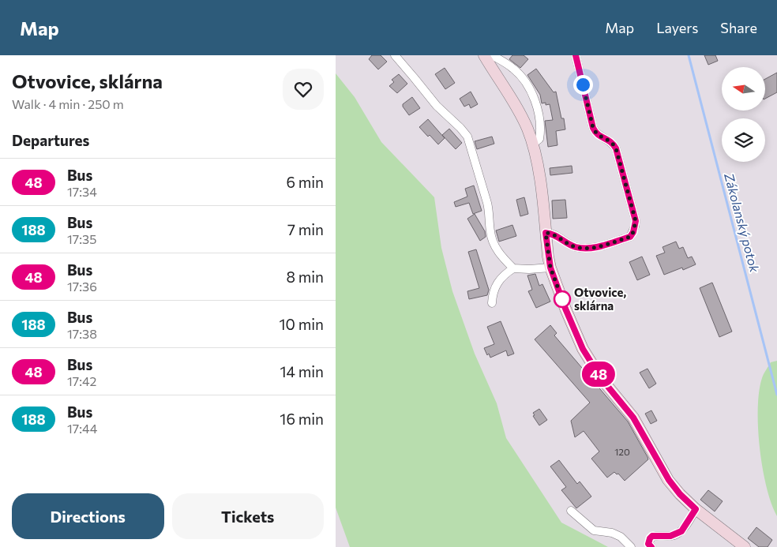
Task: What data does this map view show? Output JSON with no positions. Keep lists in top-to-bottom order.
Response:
{
  "water": ["Zákolanský potok"],
  "places": ["Otvovice, sklárna"],
  "lines": ["bus line 48"],
  "house_numbers": ["120"],
  "north": "left",
  "page": {
    "header": "Map",
    "nav": ["Map", "Layers", "Share"],
    "heading": [
      ["Otvovice, sklárna", "Walk · 4 min · 250 m"],
      "Departures"
    ],
    "on_map": "48",
    "list": [
      {
        "mark": "48",
        "name": "Bus",
        "note": "17:34",
        "value": "6 min"
      },
      {
        "mark": "188",
        "name": "Bus",
        "note": "17:35",
        "value": "7 min"
      },
      {
        "mark": "48",
        "name": "Bus",
        "note": "17:36",
        "value": "8 min"
      },
      {
        "mark": "188",
        "name": "Bus",
        "note": "17:38",
        "value": "10 min"
      },
      {
        "mark": "48",
        "name": "Bus",
        "note": "17:42",
        "value": "14 min"
      },
      {
        "mark": "188",
        "name": "Bus",
        "note": "17:44",
        "value": "16 min"
      }
    ],
    "buttons": ["Directions", "Tickets"]
  }
}
